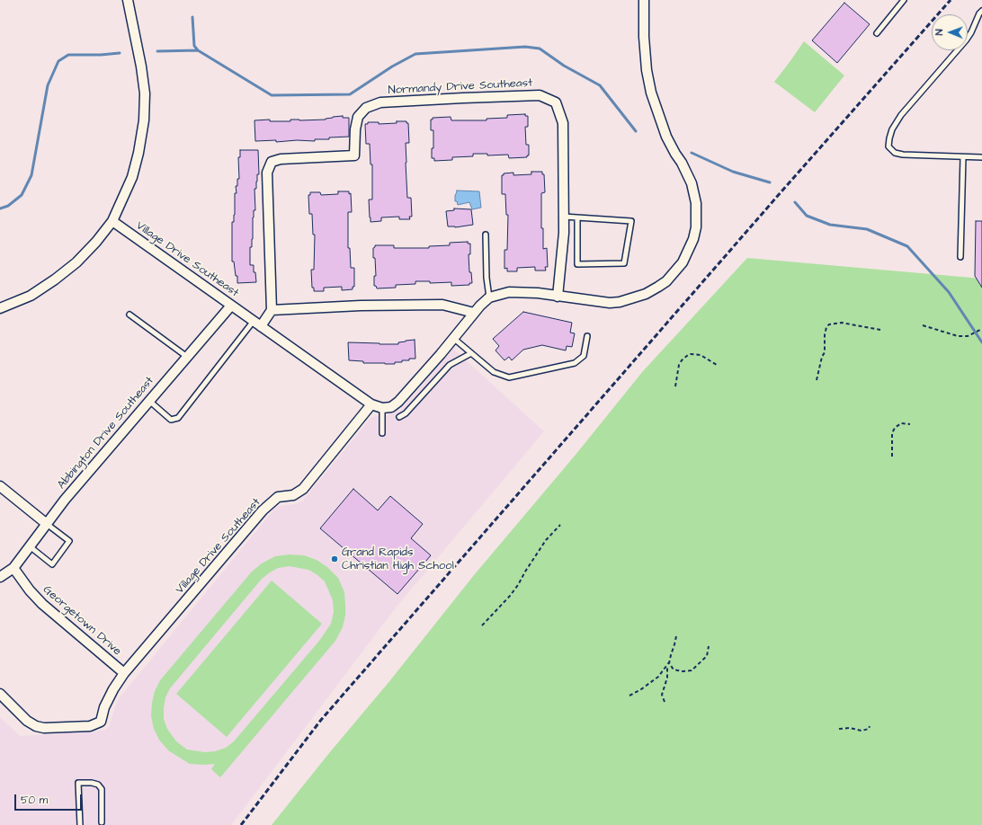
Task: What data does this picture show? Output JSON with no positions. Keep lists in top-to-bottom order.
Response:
{
  "streets": {
    "street": [
      "Normandy Drive Southeast",
      "Village Drive Southeast",
      "Abbington Drive Southeast",
      "Georgetown Drive"
    ]
  },
  "crossings": [
    ["Village Drive Southeast", "Abbington Drive Southeast"],
    ["Village Drive Southeast", "Georgetown Drive"],
    ["Abbington Drive Southeast", "Georgetown Drive"]
  ],
  "places": ["Grand Rapids Christian High School"],
  "scale_bar": "50 m",
  "north": "left"
}
